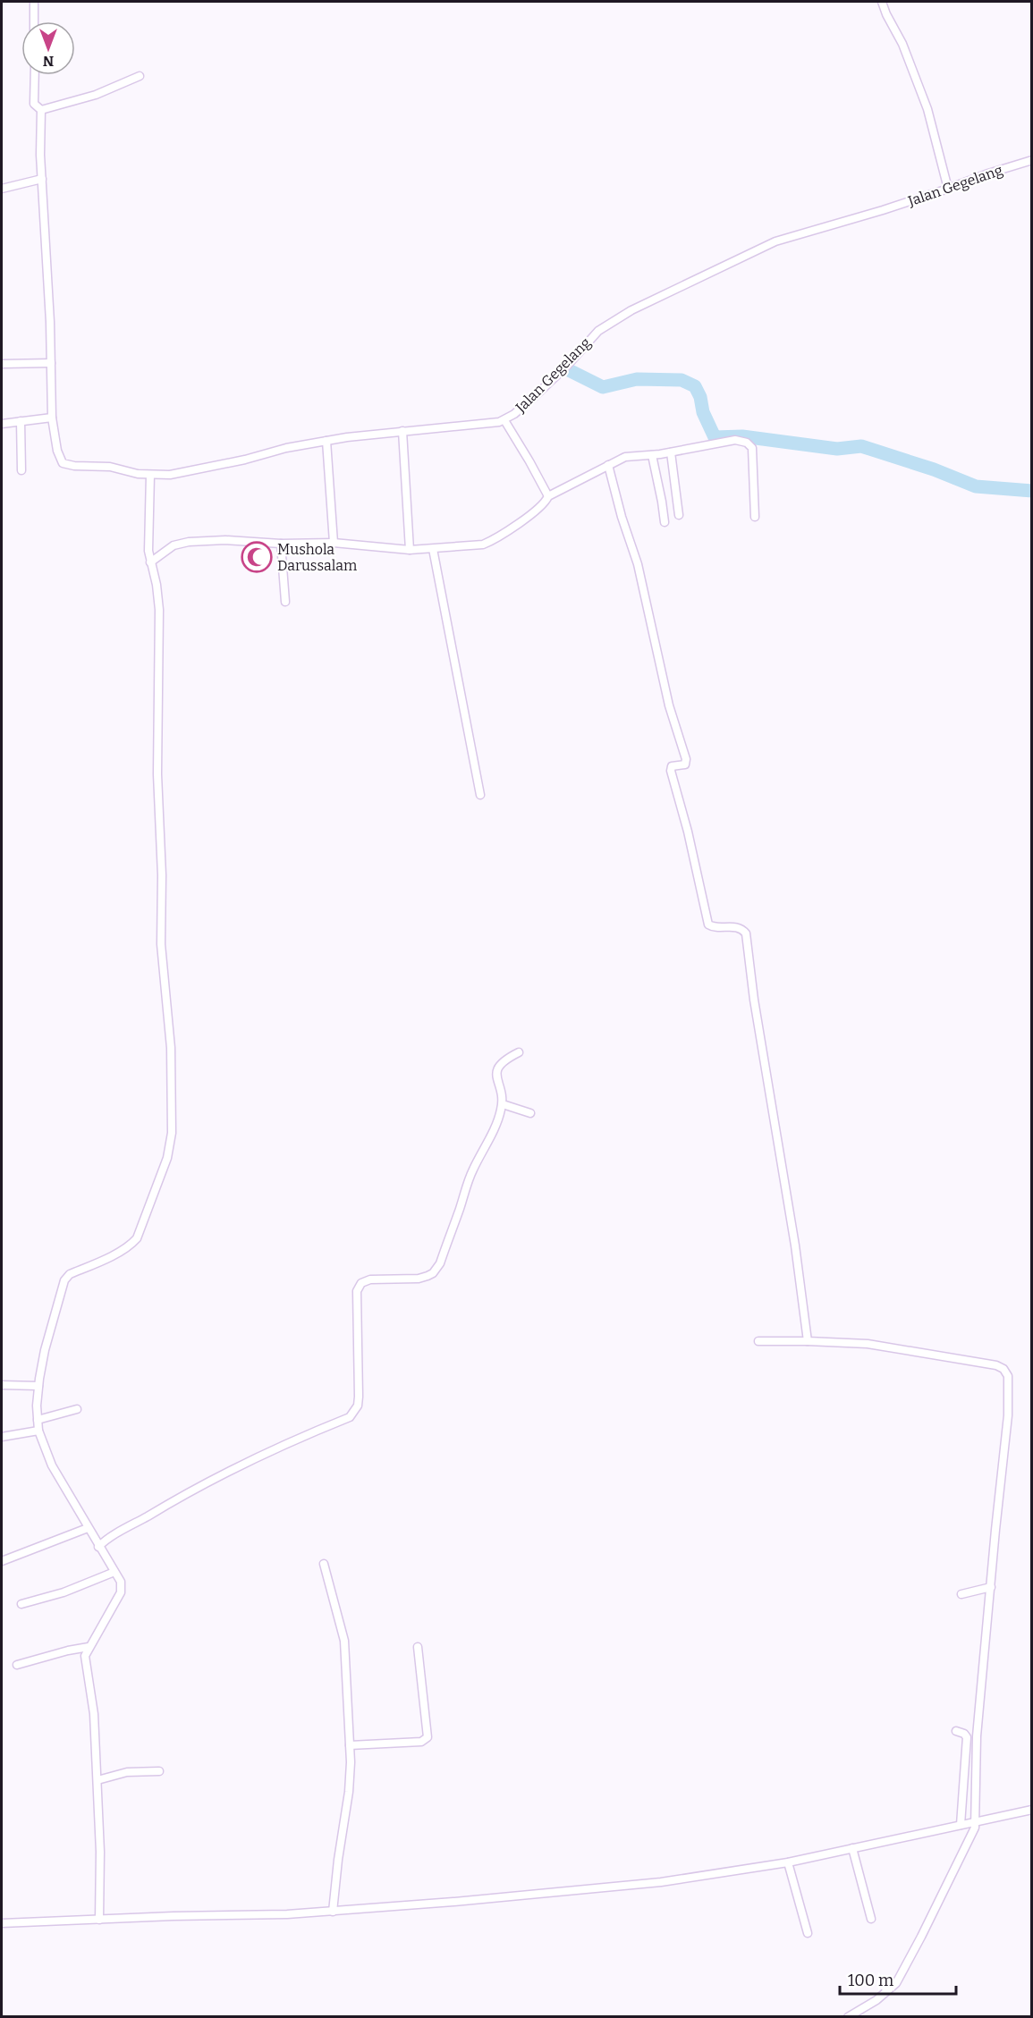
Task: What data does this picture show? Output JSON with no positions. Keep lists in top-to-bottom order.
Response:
{
  "streets": {
    "street": ["Jalan Gegelang"]
  },
  "places": {
    "mosque": ["Mushola Darussalam"]
  },
  "scale_bar": "100 m",
  "north": "bottom"
}
